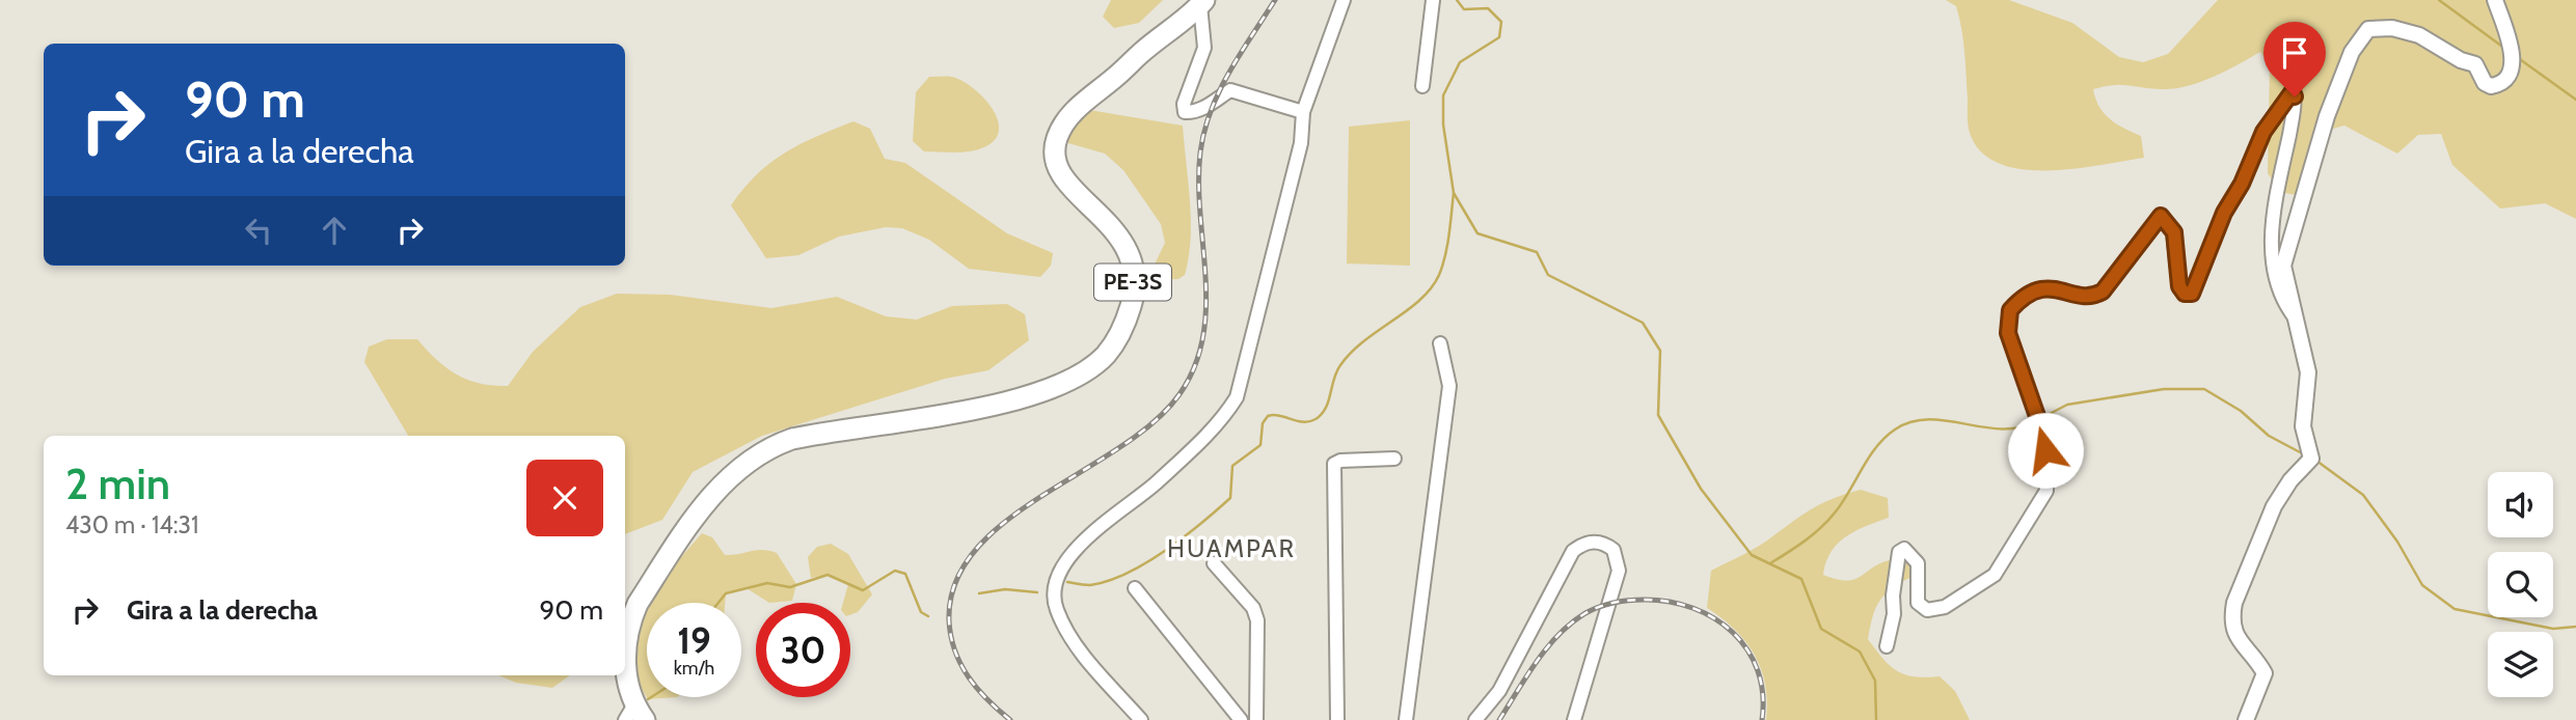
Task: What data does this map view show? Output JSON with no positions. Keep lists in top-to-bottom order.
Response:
{
  "streets": {
    "highway": ["PE-3S"]
  },
  "districts": ["HUAMPAR"],
  "page": {
    "turn": ["90 m", "Gira a la derecha"],
    "heading": ["2 min", "430 m · 14:31"],
    "list": [
      {
        "name": "Gira a la derecha",
        "value": "90 m"
      }
    ],
    "speed": "19 km/h",
    "limit": "30"
  }
}
